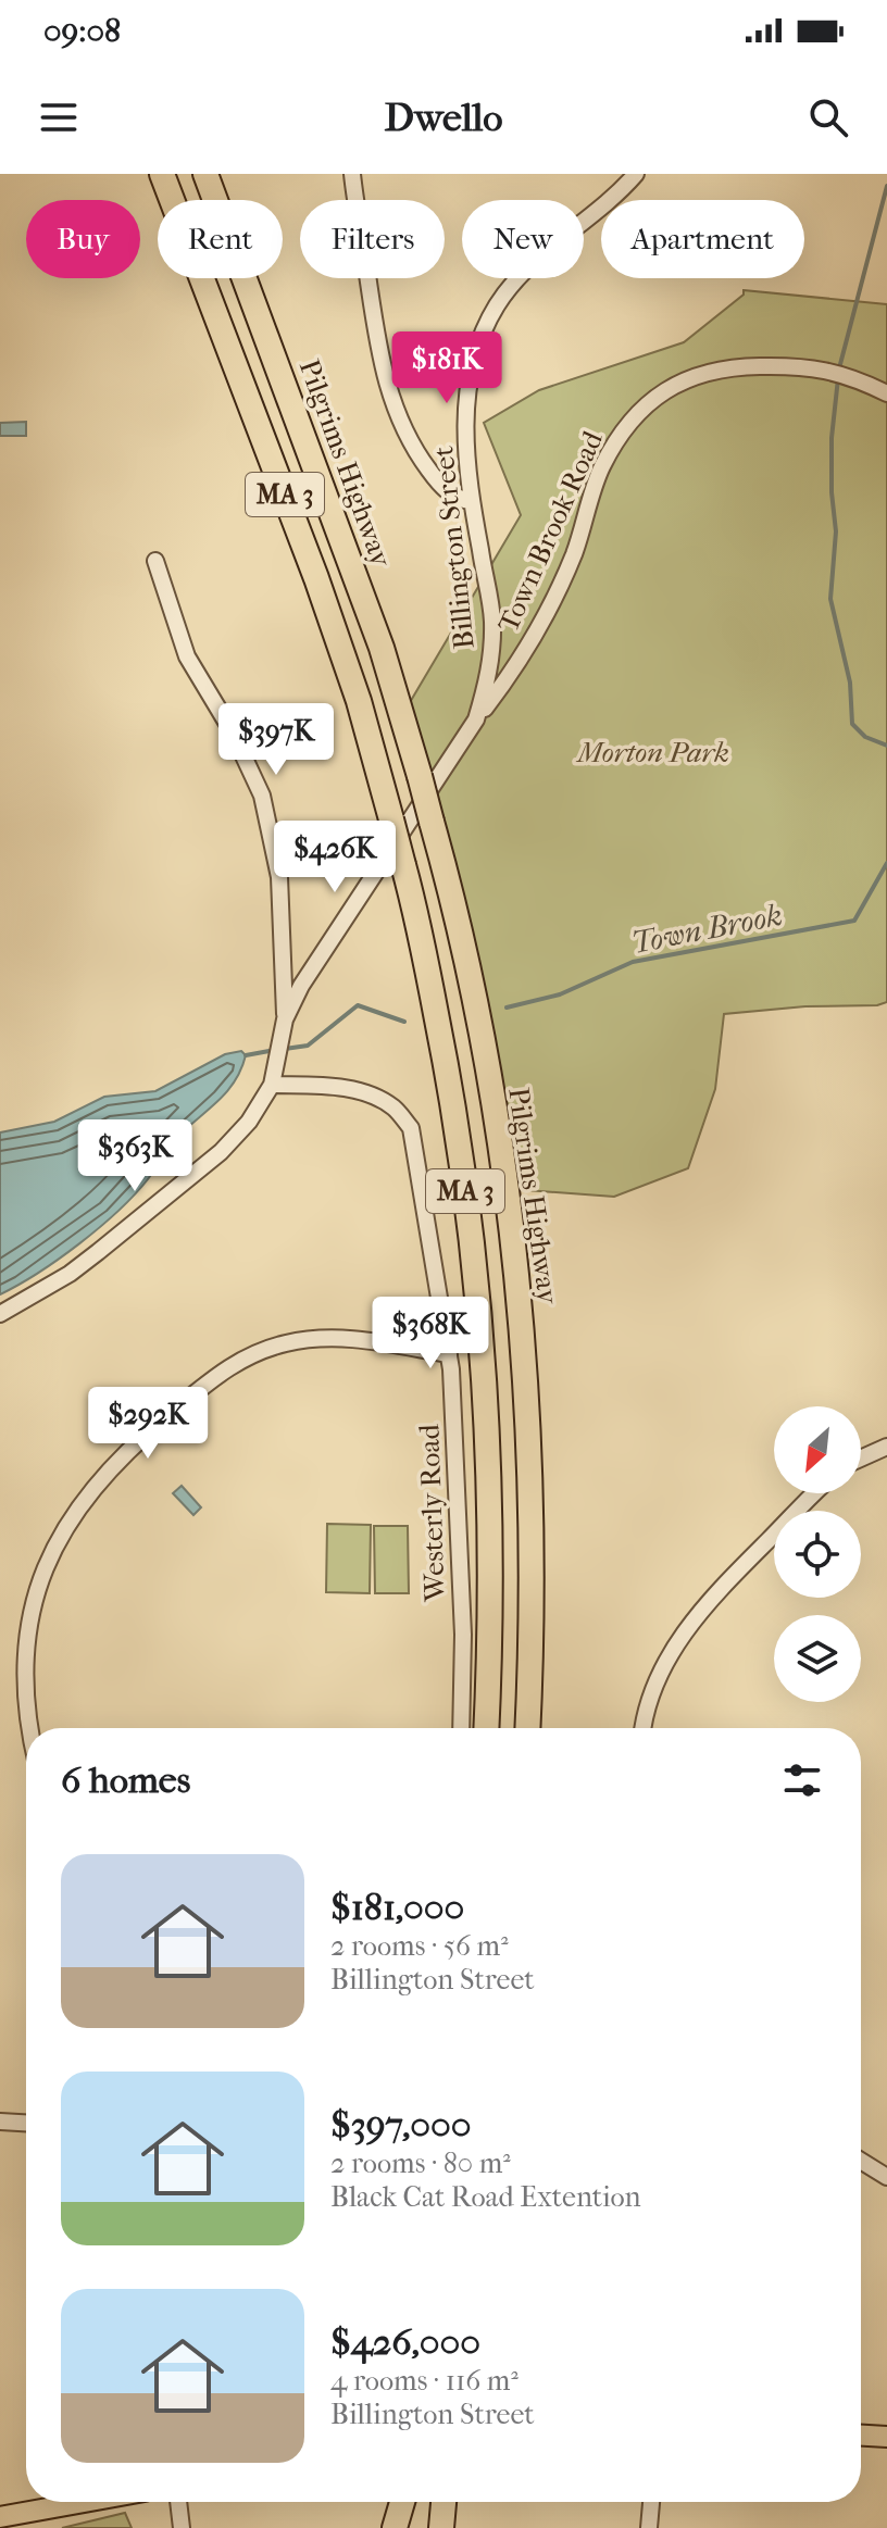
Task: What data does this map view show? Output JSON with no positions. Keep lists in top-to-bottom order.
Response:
{
  "streets": {
    "highway": ["Pilgrims Highway", "MA 3"],
    "street": ["Town Brook Road", "Billington Street", "Westerly Road"]
  },
  "crossings": [
    ["Town Brook Road", "Billington Street"],
    ["Billington Street", "Westerly Road"]
  ],
  "water": ["Town Brook"],
  "parks": ["Morton Park"],
  "north": "bottom left",
  "page": {
    "status": "09:08",
    "header": "Dwello",
    "chip": [
      "Buy",
      "Rent",
      "Filters",
      "New",
      "Apartment"
    ],
    "price": [
      "$181K",
      "$397K",
      "$426K",
      "$363K",
      "$368K",
      "$292K"
    ],
    "heading": "6 homes",
    "list": [
      {
        "name": "$181,000",
        "note": "2 rooms · 56 m² · Billington Street"
      },
      {
        "name": "$397,000",
        "note": "2 rooms · 80 m² · Black Cat Road Extention"
      },
      {
        "name": "$426,000",
        "note": "4 rooms · 116 m² · Billington Street"
      }
    ]
  }
}
